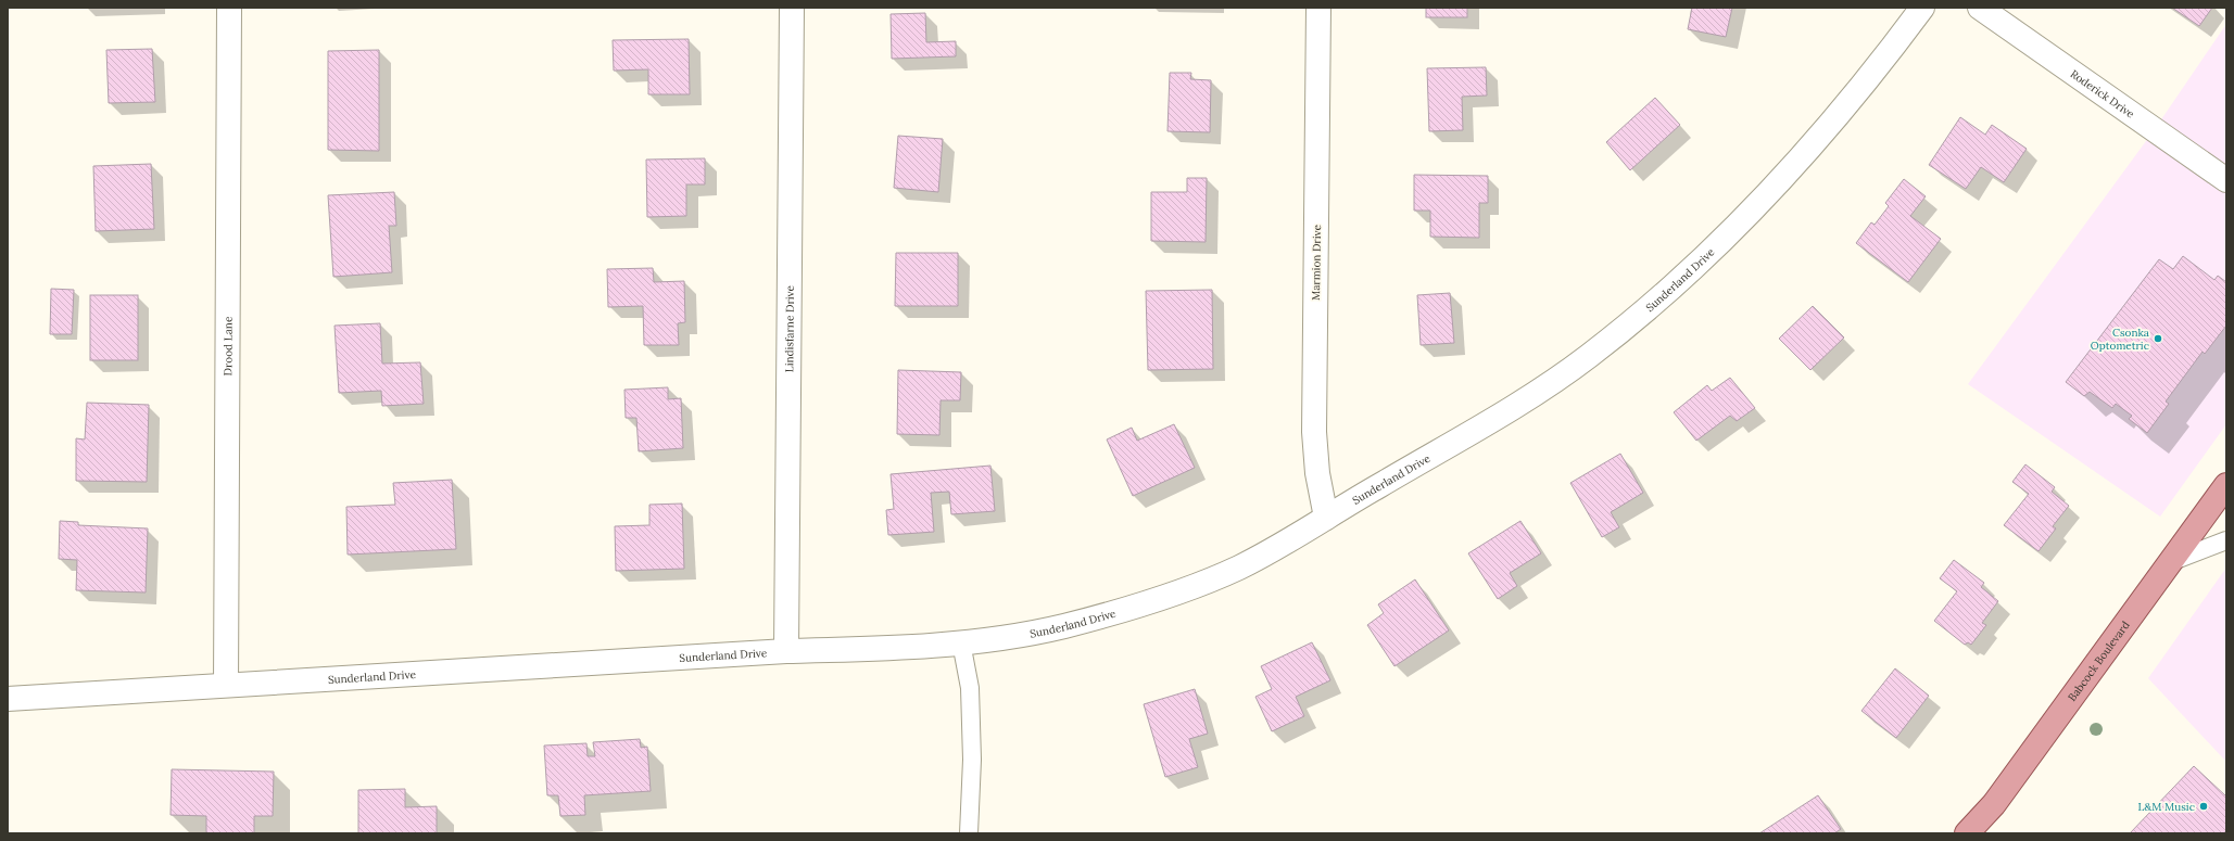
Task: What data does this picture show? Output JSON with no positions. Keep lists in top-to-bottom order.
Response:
{
  "streets": {
    "main road": ["Babcock Boulevard"],
    "street": [
      "Roderick Drive",
      "Marmion Drive",
      "Sunderland Drive",
      "Lindisfarne Drive",
      "Drood Lane"
    ]
  },
  "crossings": [
    ["Marmion Drive", "Sunderland Drive"],
    ["Sunderland Drive", "Lindisfarne Drive"],
    ["Sunderland Drive", "Drood Lane"]
  ],
  "places": ["Csonka Optometric", "L&M Music"]
}
